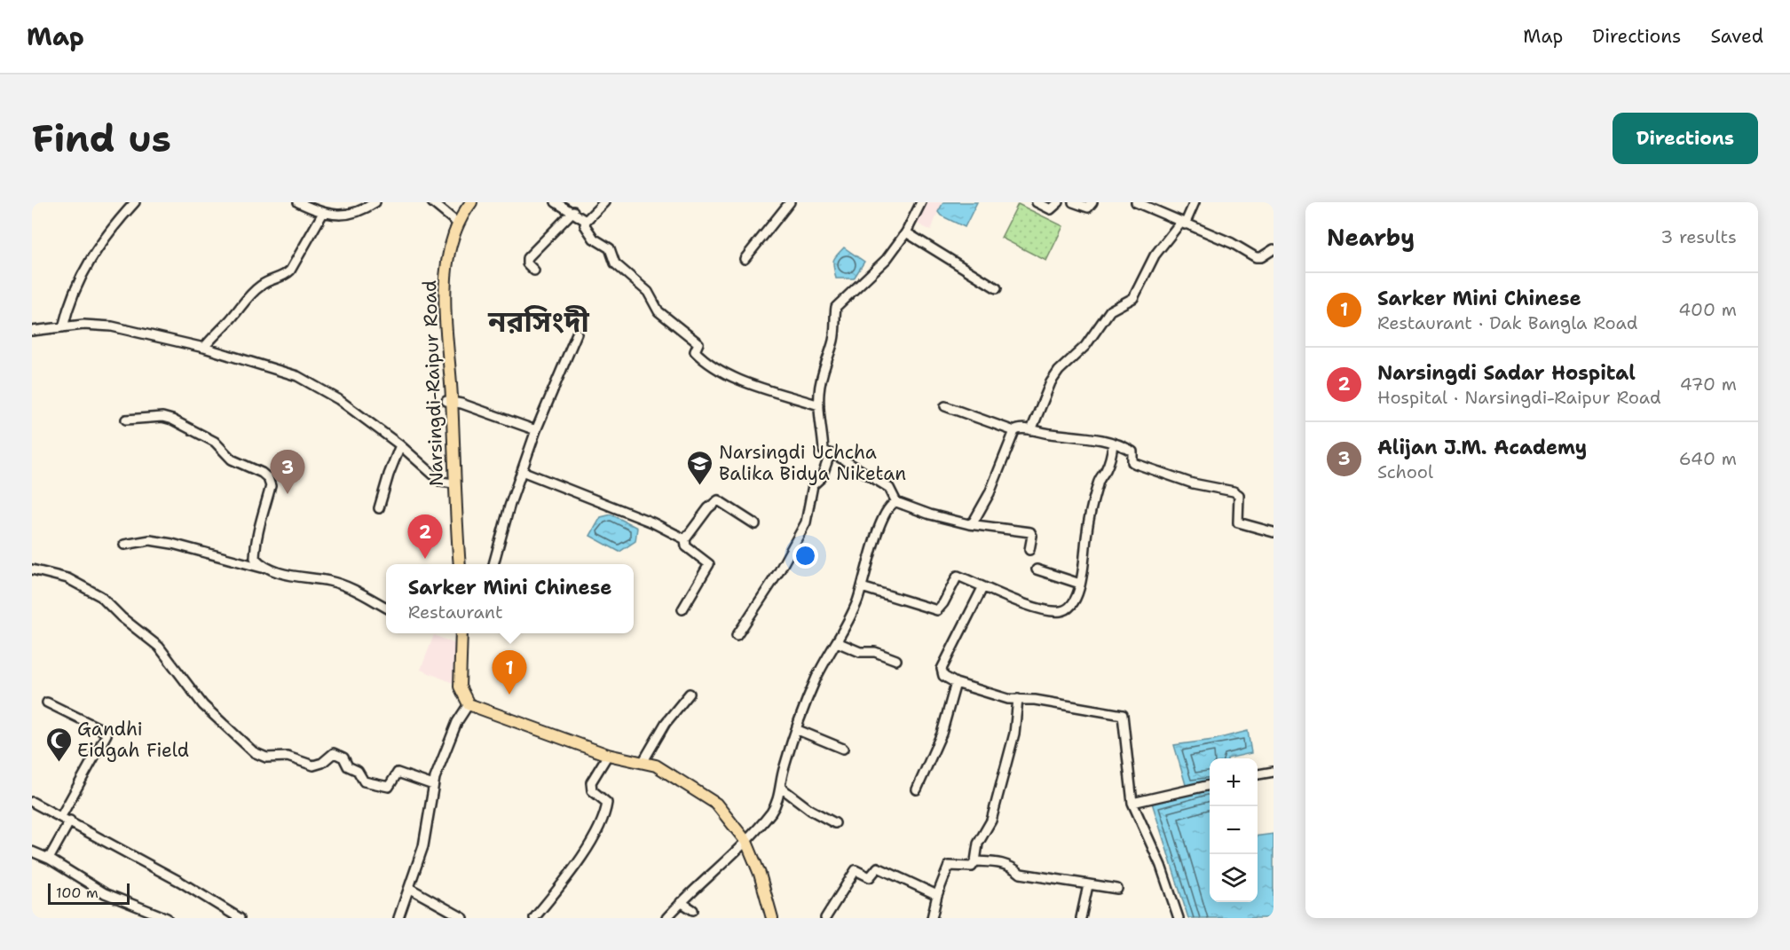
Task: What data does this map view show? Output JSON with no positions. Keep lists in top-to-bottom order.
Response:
{
  "streets": {
    "main road": ["Narsingdi-Raipur Road"]
  },
  "districts": ["নরসিংদী"],
  "places": {
    "school or university": ["Narsingdi Uchcha Balika Bidya Niketan"],
    "mosque": ["Gandhi Eidgah Field"]
  },
  "scale_bar": "100 m",
  "page": {
    "header": "Map",
    "nav": ["Map", "Directions", "Saved"],
    "buttons": "Directions",
    "title": "Find us",
    "heading": ["Nearby", "3 results"],
    "list": [
      {
        "mark": "1",
        "name": "Sarker Mini Chinese",
        "note": "Restaurant · Dak Bangla Road",
        "value": "400 m"
      },
      {
        "mark": "2",
        "name": "Narsingdi Sadar Hospital",
        "note": "Hospital · Narsingdi-Raipur Road",
        "value": "470 m"
      },
      {
        "mark": "3",
        "name": "Alijan J.M. Academy",
        "note": "School",
        "value": "640 m"
      }
    ],
    "pins": ["3", "2", "1"],
    "popup": ["Sarker Mini Chinese", "Restaurant"],
    "map_buttons": ["+", "−"],
    "scale": "100 m"
  }
}
